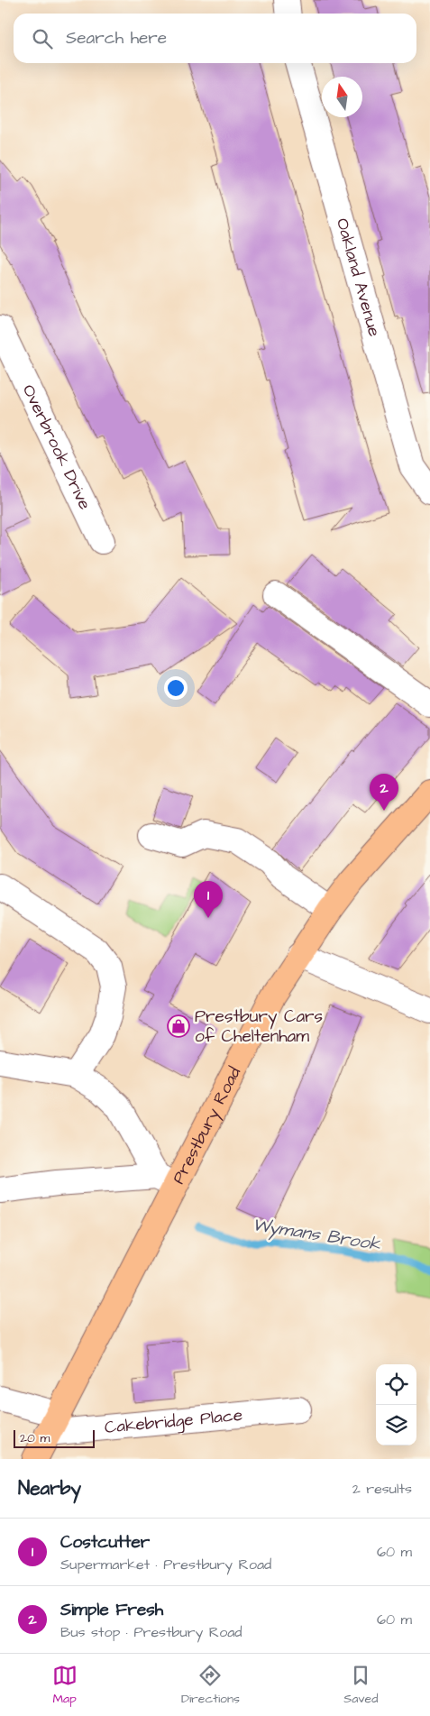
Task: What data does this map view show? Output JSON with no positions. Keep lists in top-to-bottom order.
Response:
{
  "streets": {
    "main road": ["Prestbury Road"],
    "street": ["Oakland Avenue", "Overbrook Drive", "Cakebridge Place"]
  },
  "crossings": [
    ["Prestbury Road", "Cakebridge Place"]
  ],
  "water": ["Wymans Brook"],
  "places": {
    "shop": ["Prestbury Cars of Cheltenham"]
  },
  "scale_bar": "20 m",
  "north": "top",
  "page": {
    "search": "Search here",
    "pins": ["2", "1"],
    "scale": "20 m",
    "heading": ["Nearby", "2 results"],
    "list": [
      {
        "mark": "1",
        "name": "Costcutter",
        "note": "Supermarket · Prestbury Road",
        "value": "60 m"
      },
      {
        "mark": "2",
        "name": "Simple Fresh",
        "note": "Bus stop · Prestbury Road",
        "value": "60 m"
      }
    ],
    "nav": ["Map", "Directions", "Saved"]
  }
}
